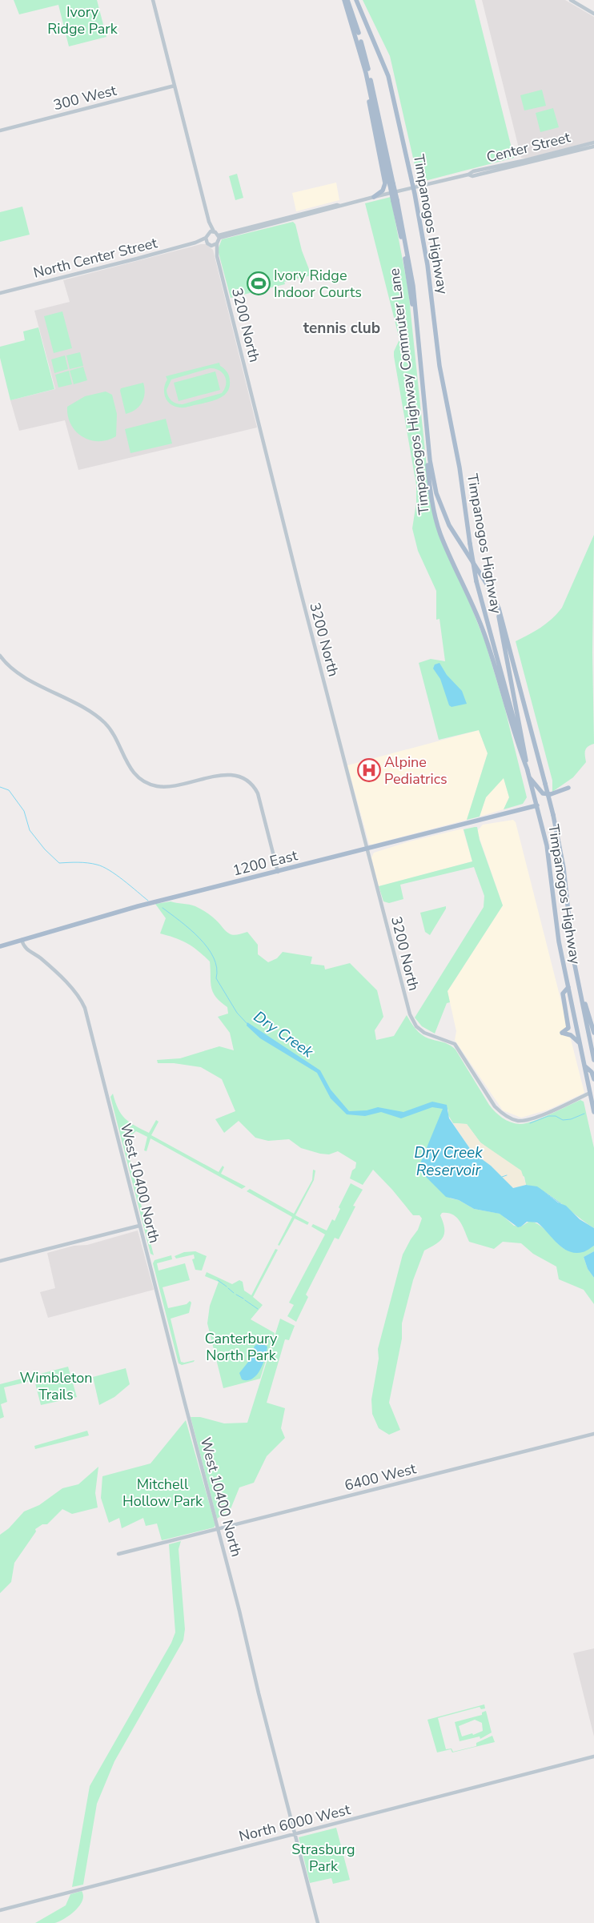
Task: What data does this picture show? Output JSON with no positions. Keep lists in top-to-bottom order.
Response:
{
  "streets": {
    "main road": ["Timpanogos Highway", "Timpanogos Highway Commuter Lane", "1200 East"],
    "street": [
      "300 West",
      "Center Street",
      "North Center Street",
      "3200 North",
      "West 10400 North",
      "6400 West",
      "North 6000 West"
    ]
  },
  "crossings": [
    ["Center Street", "Timpanogos Highway"],
    ["Timpanogos Highway", "3200 North"],
    ["Timpanogos Highway", "Timpanogos Highway Commuter Lane"],
    ["Timpanogos Highway", "1200 East"],
    ["3200 North", "1200 East"],
    ["1200 East", "West 10400 North"],
    ["West 10400 North", "6400 West"],
    ["West 10400 North", "North 6000 West"]
  ],
  "districts": ["tennis club"],
  "water": ["Dry Creek", "Dry Creek Reservoir"],
  "parks": [
    "Ivory Ridge Park",
    "Canterbury North Park",
    "Wimbleton Trails",
    "Mitchell Hollow Park",
    "Strasburg Park"
  ],
  "places": {
    "sports": ["Ivory Ridge Indoor Courts"],
    "hospital": ["Alpine Pediatrics"]
  }
}
